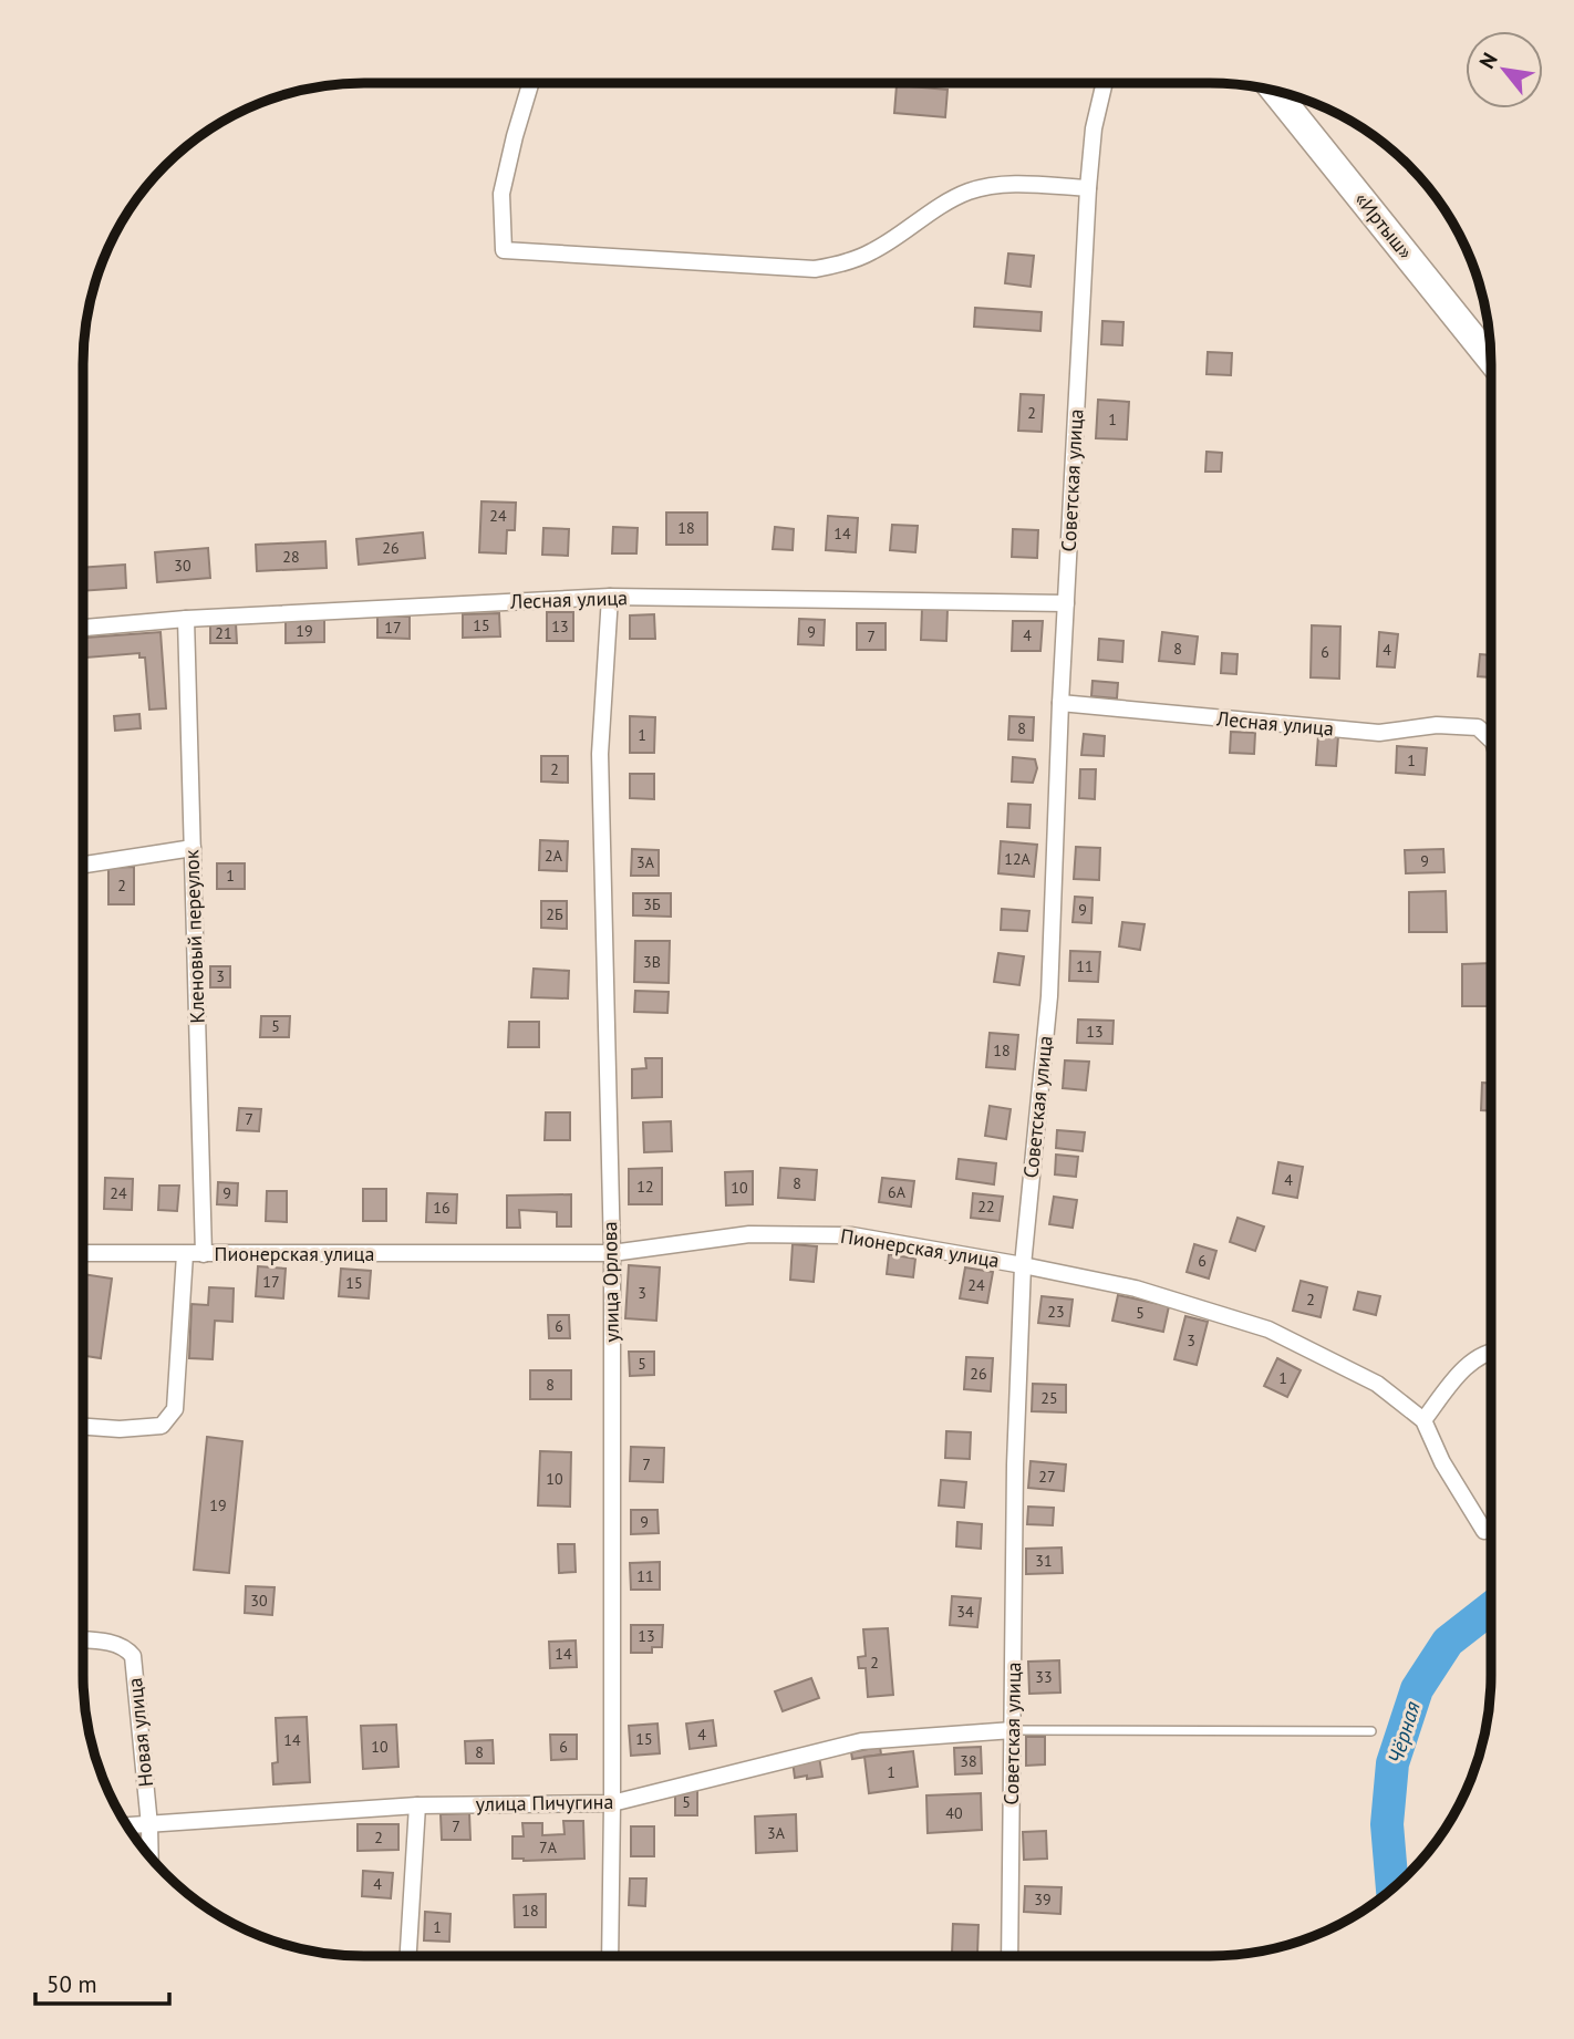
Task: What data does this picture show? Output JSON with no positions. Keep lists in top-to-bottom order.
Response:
{
  "streets": {
    "highway": ["«Иртыш»"],
    "street": [
      "Советская улица",
      "Лесная улица",
      "Кленовый переулок",
      "Пионерская улица",
      "улица Орлова",
      "Новая улица",
      "улица Пичугина"
    ]
  },
  "crossings": [
    ["Советская улица", "Лесная улица"],
    ["Советская улица", "Пионерская улица"],
    ["Советская улица", "улица Пичугина"],
    ["Лесная улица", "Кленовый переулок"],
    ["Лесная улица", "улица Орлова"],
    ["Кленовый переулок", "Пионерская улица"],
    ["Пионерская улица", "улица Орлова"],
    ["улица Орлова", "улица Пичугина"],
    ["Новая улица", "улица Пичугина"]
  ],
  "water": ["Чёрная"],
  "house_numbers": [
    "2",
    "1",
    "24",
    "18",
    "14",
    "26",
    "28",
    "30",
    "15",
    "13",
    "17",
    "19",
    "9",
    "21",
    "4",
    "7",
    "8",
    "4",
    "6",
    "8",
    "1",
    "1",
    "2",
    "2А",
    "12А",
    "9",
    "3А",
    "1",
    "2",
    "3Б",
    "9",
    "2Б",
    "3В",
    "11",
    "3",
    "5",
    "13",
    "18",
    "7",
    "4",
    "8",
    "12",
    "10",
    "6А",
    "24",
    "9",
    "22",
    "16",
    "6",
    "17",
    "15",
    "24",
    "3",
    "2",
    "23",
    "5",
    "6",
    "3",
    "5",
    "26",
    "1",
    "8",
    "25",
    "7",
    "27",
    "10",
    "19",
    "9",
    "31",
    "11",
    "30",
    "34",
    "13",
    "14",
    "2",
    "33",
    "4",
    "15",
    "14",
    "10",
    "6",
    "8",
    "38",
    "1",
    "5",
    "40",
    "7",
    "3А",
    "2",
    "7А",
    "4",
    "39",
    "18",
    "1"
  ],
  "scale_bar": "50 m",
  "north": "top left"
}
